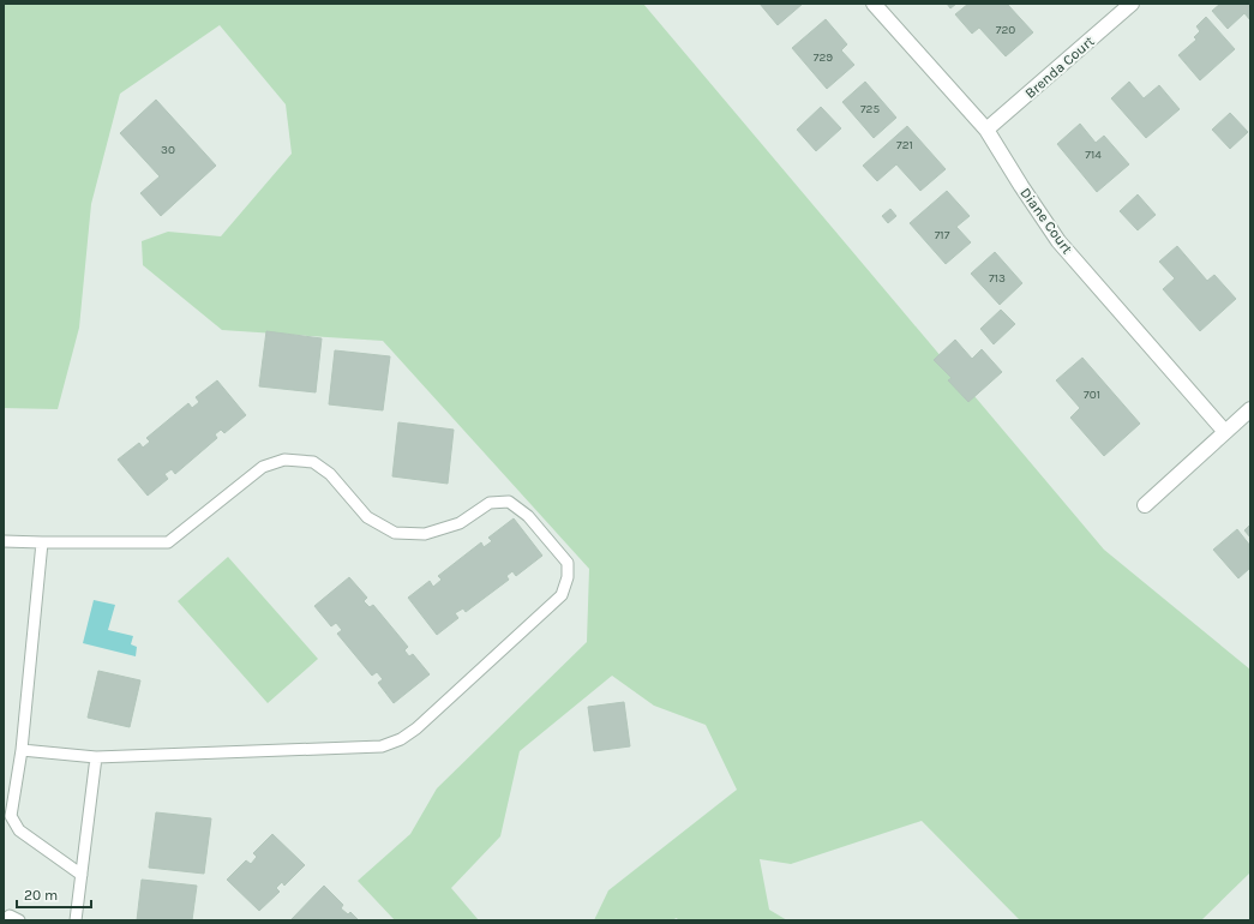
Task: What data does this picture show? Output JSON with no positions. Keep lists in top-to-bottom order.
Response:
{
  "streets": {
    "street": ["Brenda Court", "Diane Court"]
  },
  "crossings": [
    ["Brenda Court", "Diane Court"]
  ],
  "house_numbers": [
    "720",
    "729",
    "725",
    "721",
    "30",
    "714",
    "717",
    "713",
    "701"
  ],
  "scale_bar": "20 m"
}
